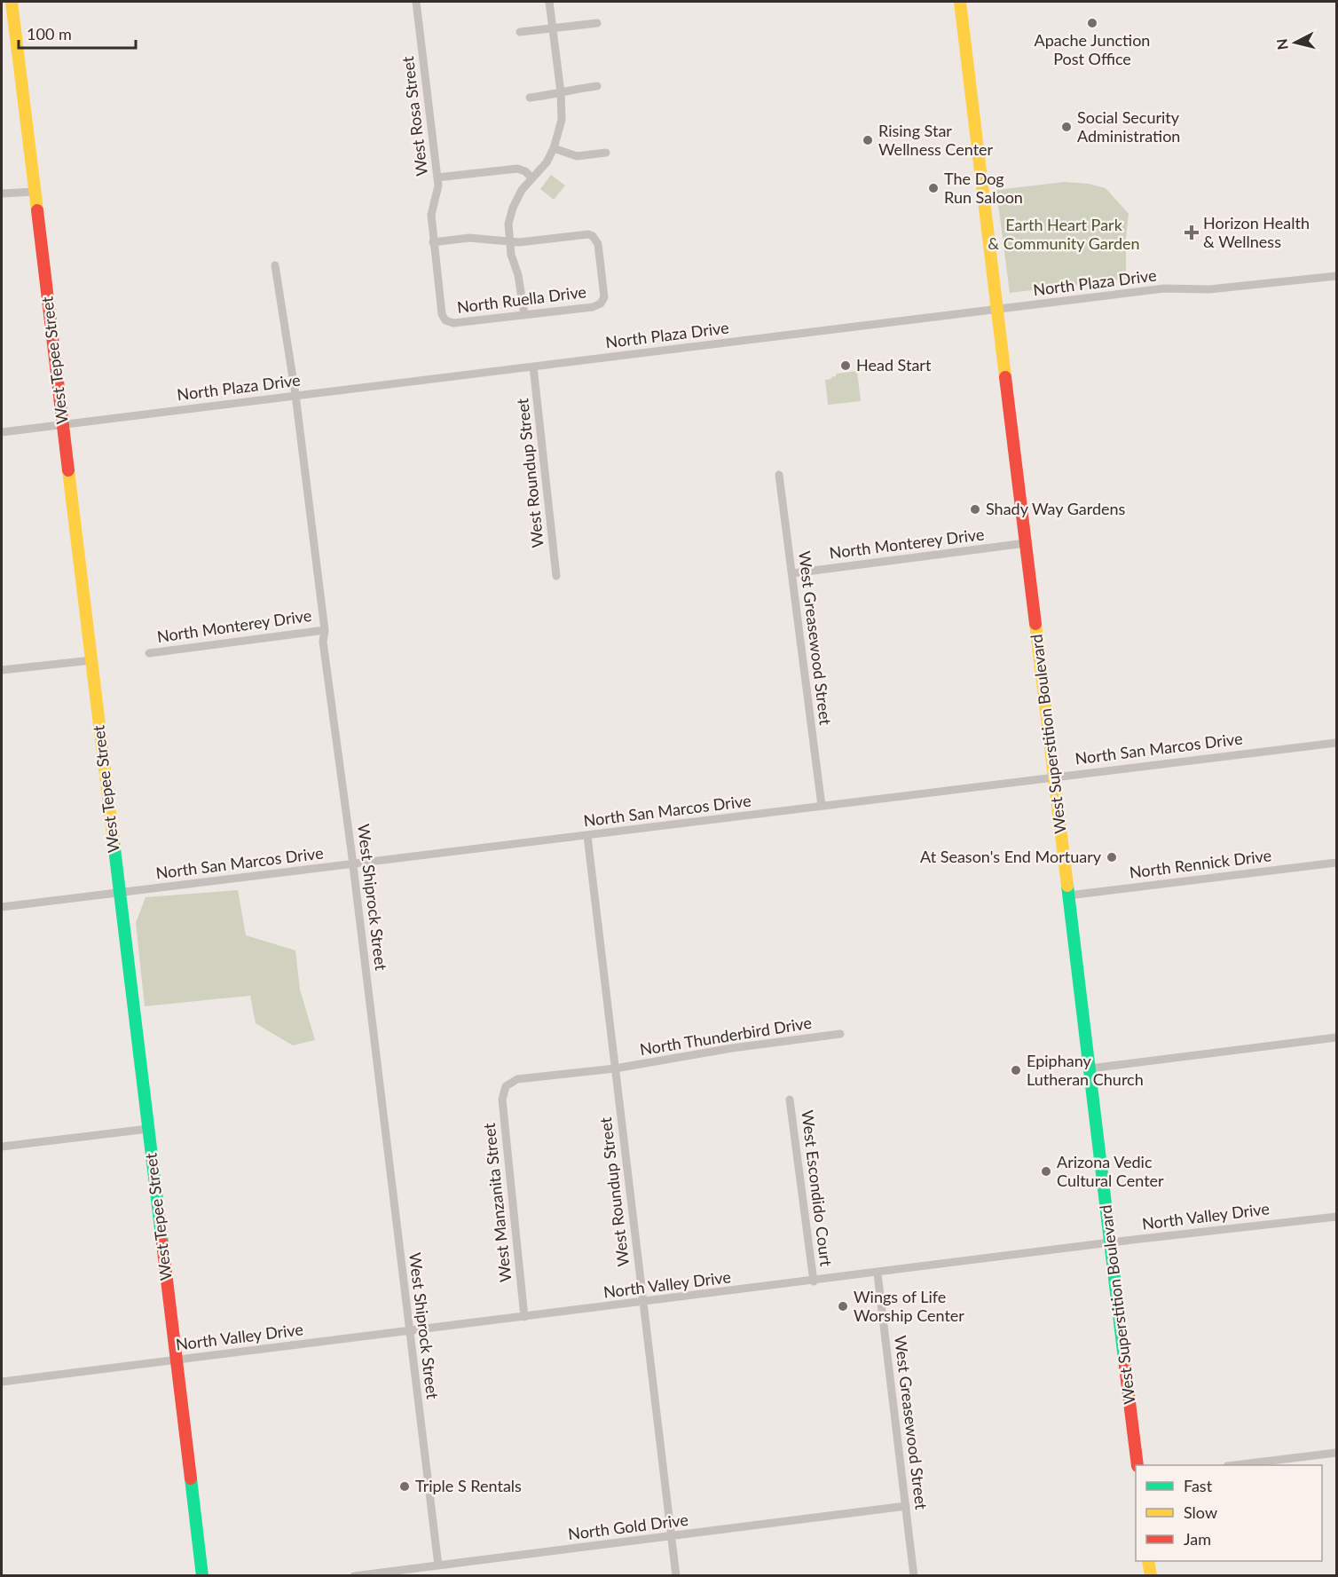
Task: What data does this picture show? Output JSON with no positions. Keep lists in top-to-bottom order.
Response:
{
  "streets": {
    "street": [
      "West Rosa Street",
      "North Plaza Drive",
      "North Ruella Drive",
      "West Tepee Street",
      "West Roundup Street",
      "North Monterey Drive",
      "West Greasewood Street",
      "West Superstition Boulevard",
      "North San Marcos Drive",
      "North Rennick Drive",
      "West Shiprock Street",
      "North Thunderbird Drive",
      "West Escondido Court",
      "West Manzanita Street",
      "North Valley Drive",
      "North Gold Drive"
    ]
  },
  "crossings": [
    ["West Rosa Street", "North Ruella Drive"],
    ["North Plaza Drive", "West Tepee Street"],
    ["North Plaza Drive", "West Roundup Street"],
    ["North Plaza Drive", "West Superstition Boulevard"],
    ["North Plaza Drive", "West Shiprock Street"],
    ["West Tepee Street", "North San Marcos Drive"],
    ["West Tepee Street", "North Valley Drive"],
    ["West Roundup Street", "North San Marcos Drive"],
    ["West Roundup Street", "North Thunderbird Drive"],
    ["West Roundup Street", "North Valley Drive"],
    ["West Roundup Street", "North Gold Drive"],
    ["North Monterey Drive", "West Greasewood Street"],
    ["North Monterey Drive", "West Superstition Boulevard"],
    ["North Monterey Drive", "West Shiprock Street"],
    ["West Greasewood Street", "North San Marcos Drive"],
    ["West Greasewood Street", "North Valley Drive"],
    ["West Greasewood Street", "North Gold Drive"],
    ["West Superstition Boulevard", "North San Marcos Drive"],
    ["West Superstition Boulevard", "North Rennick Drive"],
    ["West Superstition Boulevard", "North Valley Drive"],
    ["North San Marcos Drive", "West Shiprock Street"],
    ["West Shiprock Street", "North Valley Drive"],
    ["West Shiprock Street", "North Gold Drive"],
    ["North Thunderbird Drive", "West Manzanita Street"],
    ["West Escondido Court", "North Valley Drive"],
    ["West Manzanita Street", "North Valley Drive"]
  ],
  "parks": ["Earth Heart Park & Community Garden"],
  "places": {
    "other": [
      "Apache Junction Post Office",
      "Social Security Administration",
      "Rising Star Wellness Center",
      "The Dog Run Saloon",
      "Head Start",
      "Shady Way Gardens",
      "At Season's End Mortuary",
      "Epiphany Lutheran Church",
      "Arizona Vedic Cultural Center",
      "Wings of Life Worship Center",
      "Triple S Rentals"
    ],
    "health": ["Horizon Health & Wellness"]
  },
  "legend": ["Fast", "Slow", "Jam"],
  "scale_bar": "100 m",
  "north": "left"
}
